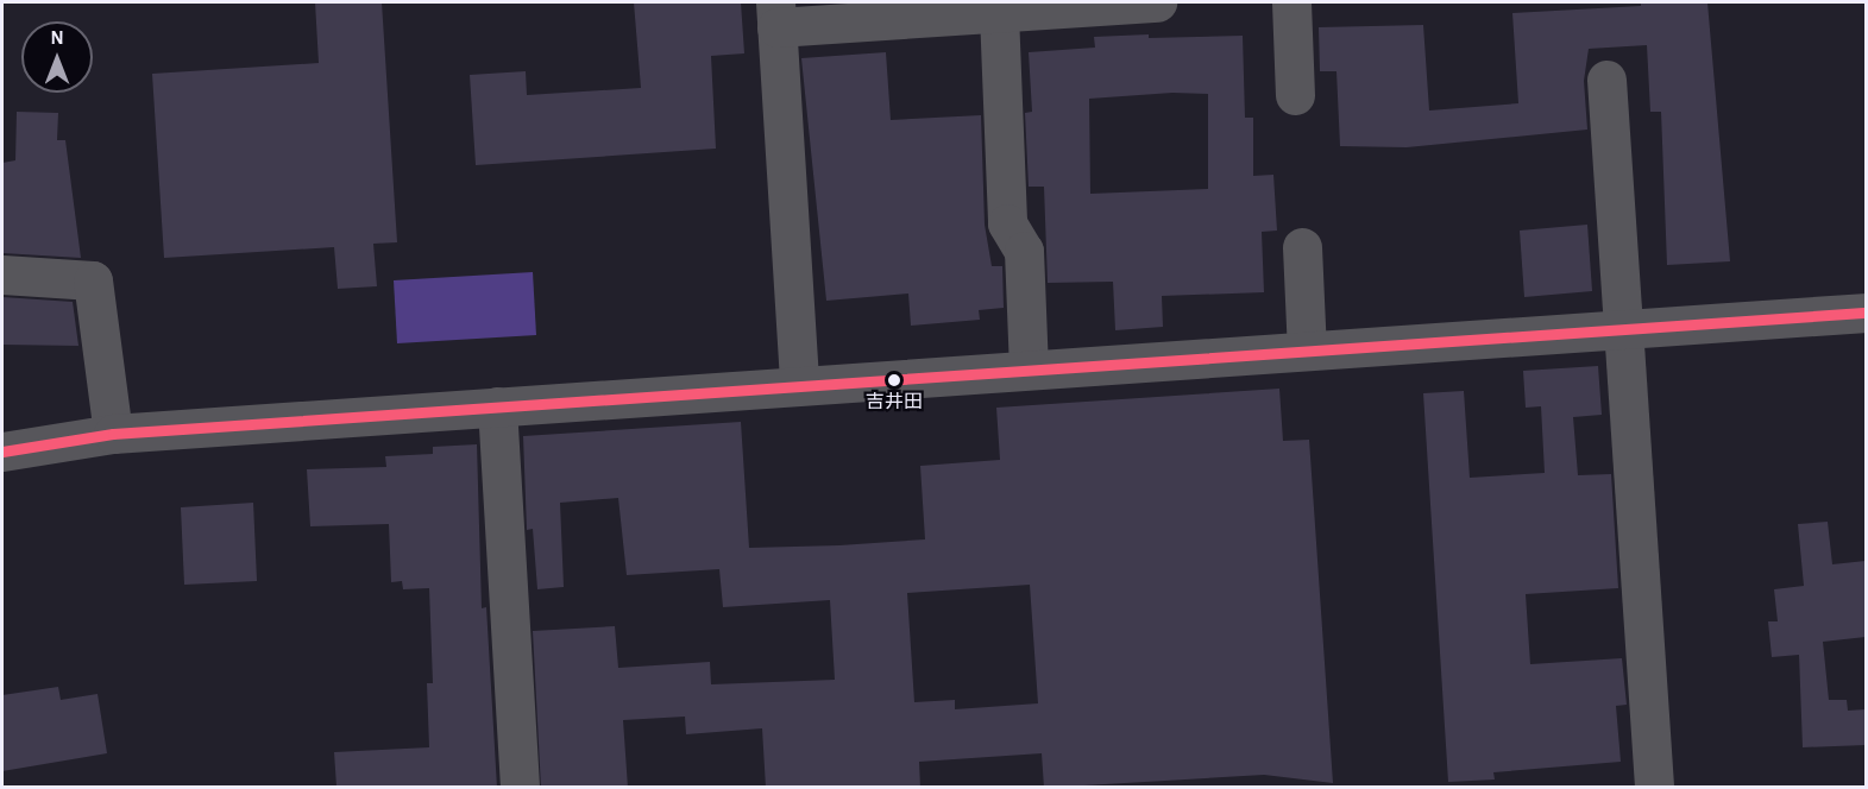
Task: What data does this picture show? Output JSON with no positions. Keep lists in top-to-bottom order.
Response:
{
  "places": ["吉井田"],
  "north": "top"
}
